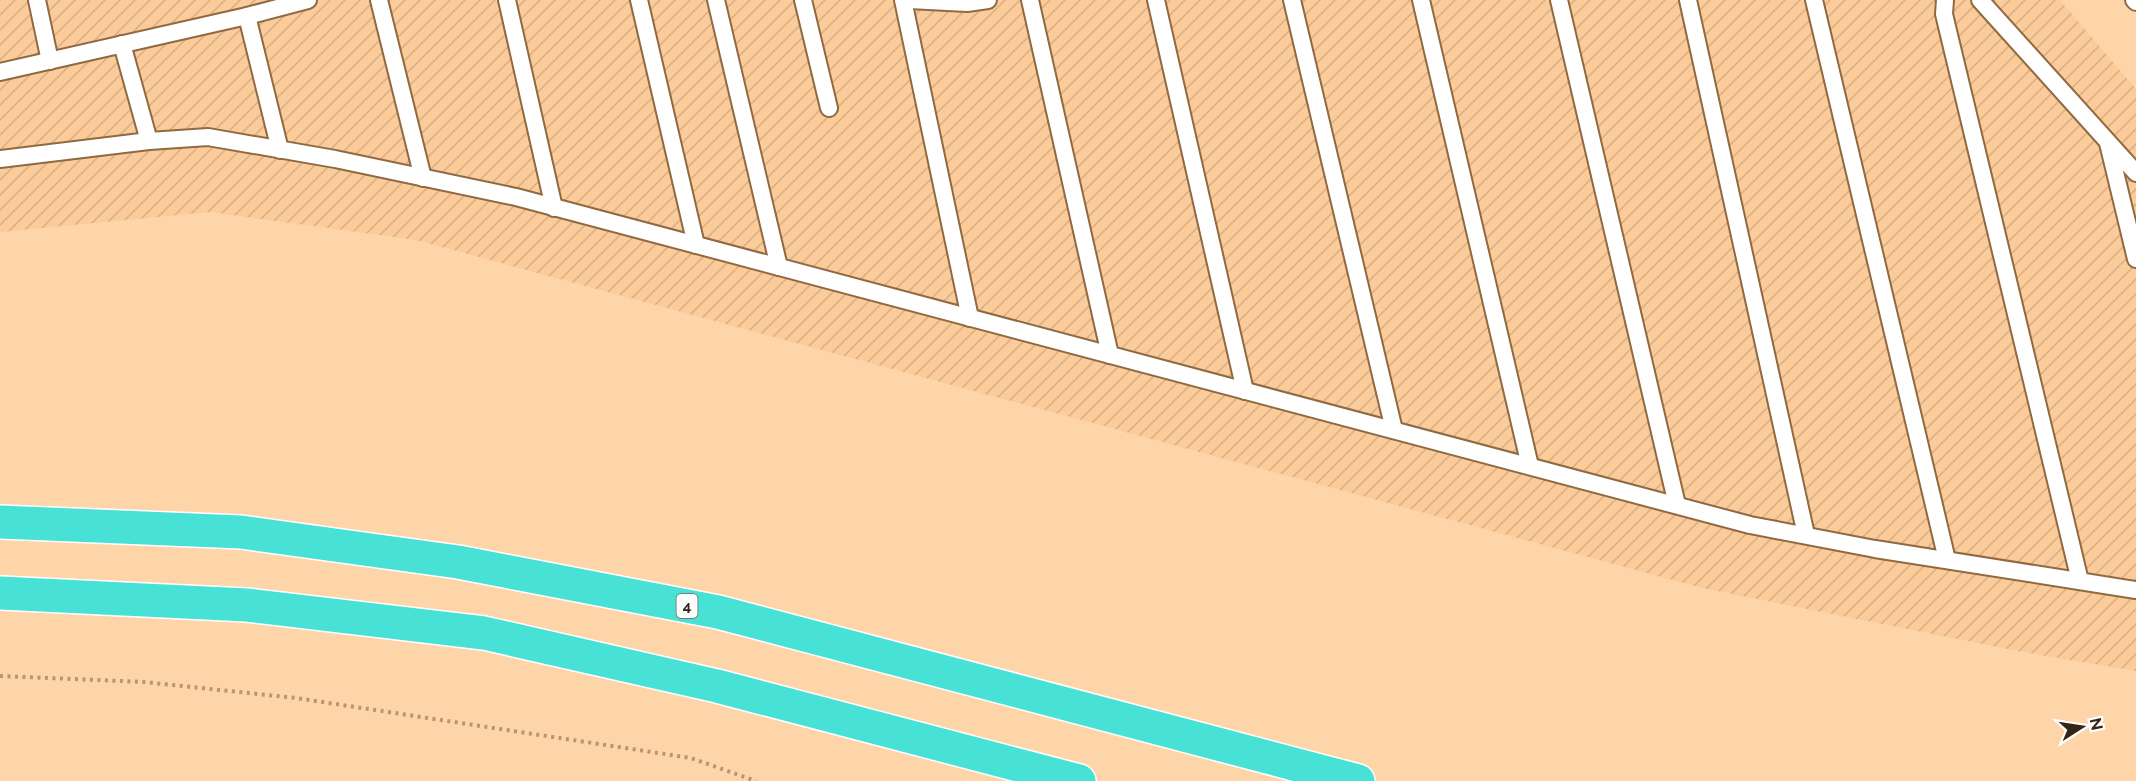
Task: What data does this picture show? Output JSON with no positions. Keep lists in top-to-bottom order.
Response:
{
  "streets": {
    "highway": ["4"]
  },
  "north": "right"
}
